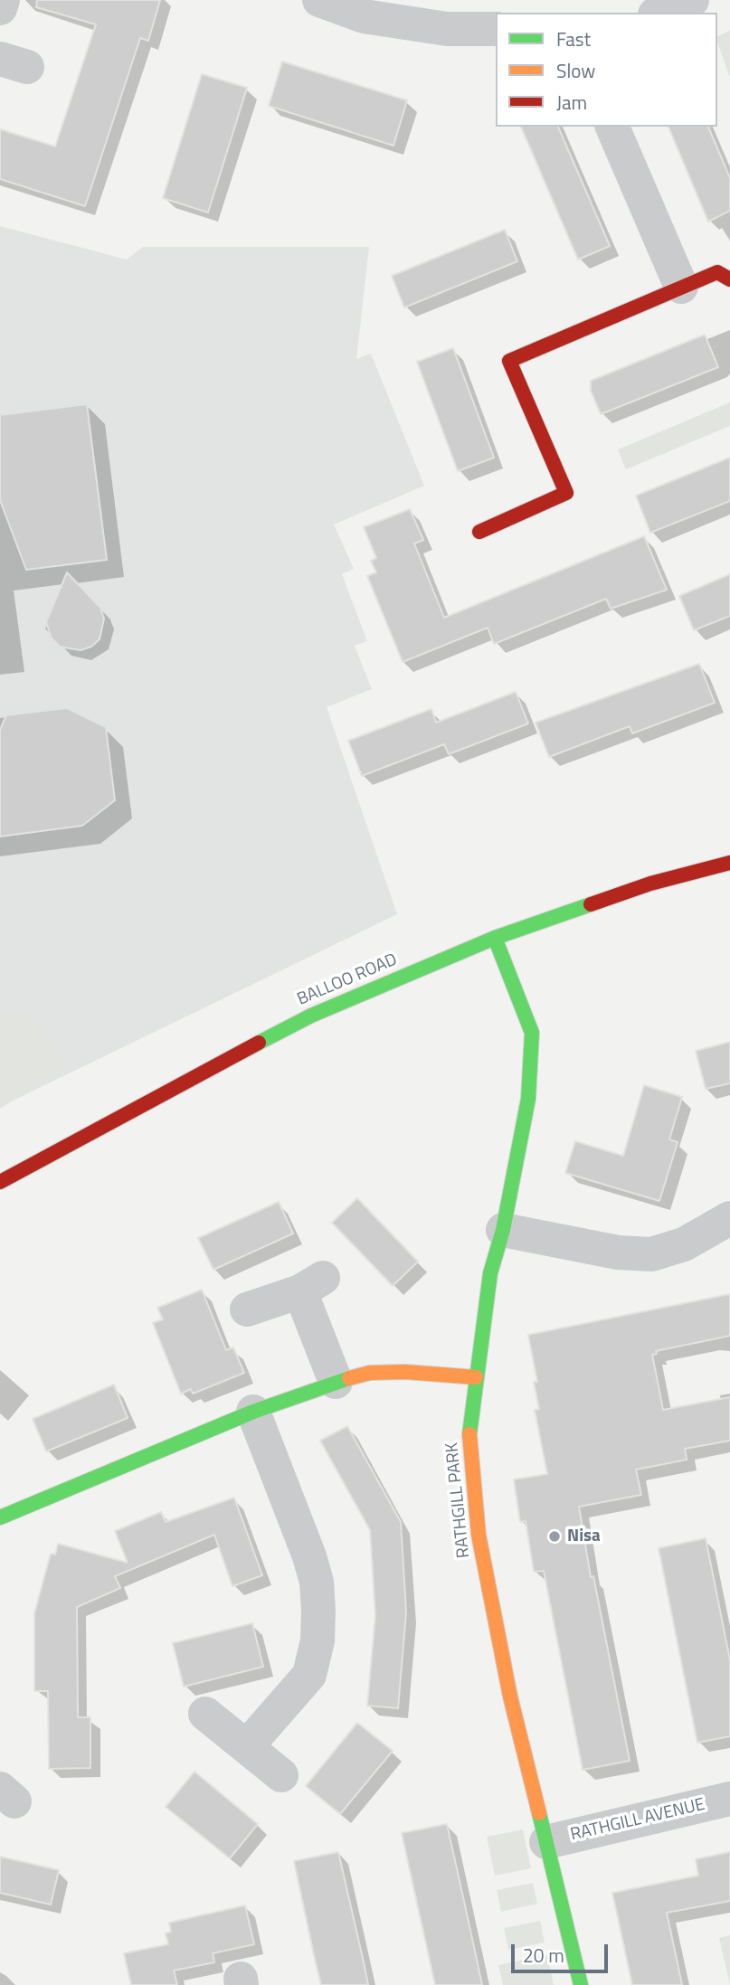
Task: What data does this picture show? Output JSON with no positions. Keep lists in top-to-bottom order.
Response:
{
  "streets": {
    "street": ["BALLOO ROAD", "RATHGILL PARK", "RATHGILL AVENUE"]
  },
  "crossings": [
    ["BALLOO ROAD", "RATHGILL PARK"],
    ["RATHGILL PARK", "RATHGILL AVENUE"]
  ],
  "places": ["Nisa"],
  "legend": ["Fast", "Slow", "Jam"],
  "scale_bar": "20 m"
}
